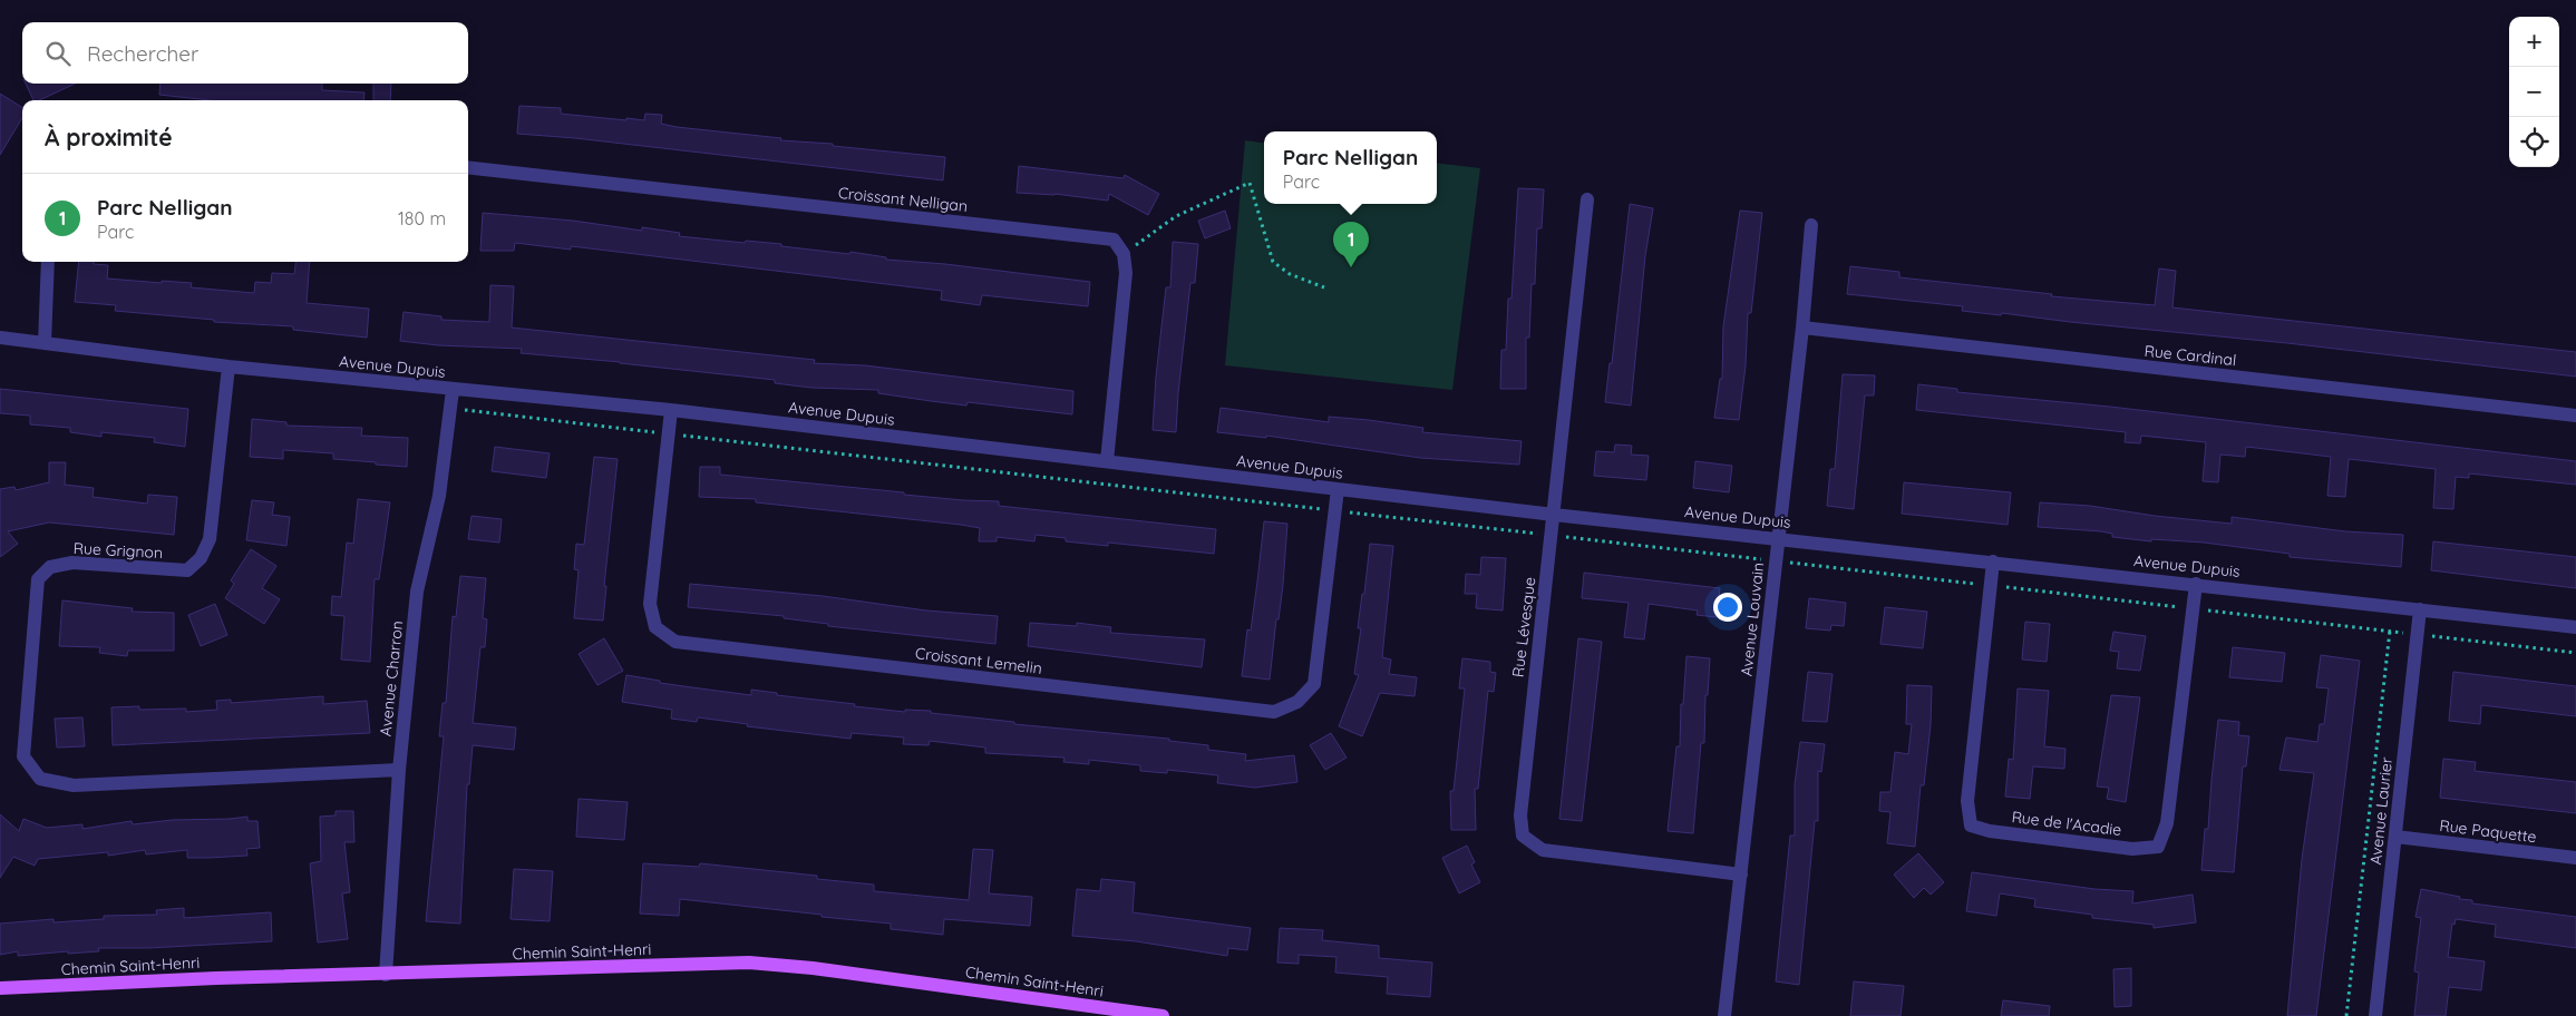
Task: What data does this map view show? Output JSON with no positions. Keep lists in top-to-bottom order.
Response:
{
  "streets": {
    "main road": ["Chemin Saint-Henri"],
    "street": [
      "Croissant Nelligan",
      "Rue Cardinal",
      "Avenue Dupuis",
      "Rue Grignon",
      "Avenue Louvain",
      "Rue Lévesque",
      "Croissant Lemelin",
      "Avenue Charron",
      "Avenue Laurier",
      "Rue de l'Acadie",
      "Rue Paquette"
    ]
  },
  "crossings": [
    ["Rue Cardinal", "Avenue Louvain"],
    ["Avenue Dupuis", "Rue Grignon"],
    ["Avenue Dupuis", "Avenue Louvain"],
    ["Avenue Dupuis", "Rue Lévesque"],
    ["Avenue Dupuis", "Croissant Lemelin"],
    ["Avenue Dupuis", "Avenue Charron"],
    ["Avenue Dupuis", "Avenue Laurier"],
    ["Avenue Dupuis", "Rue de l'Acadie"],
    ["Rue Grignon", "Avenue Charron"],
    ["Avenue Louvain", "Rue Lévesque"],
    ["Avenue Charron", "Chemin Saint-Henri"],
    ["Avenue Laurier", "Rue Paquette"]
  ],
  "page": {
    "map_buttons": ["+", "−"],
    "search": "Rechercher",
    "heading": "À proximité",
    "popup": ["Parc Nelligan", "Parc"],
    "list": [
      {
        "mark": "1",
        "name": "Parc Nelligan",
        "note": "Parc",
        "value": "180 m"
      }
    ],
    "pins": "1"
  }
}
